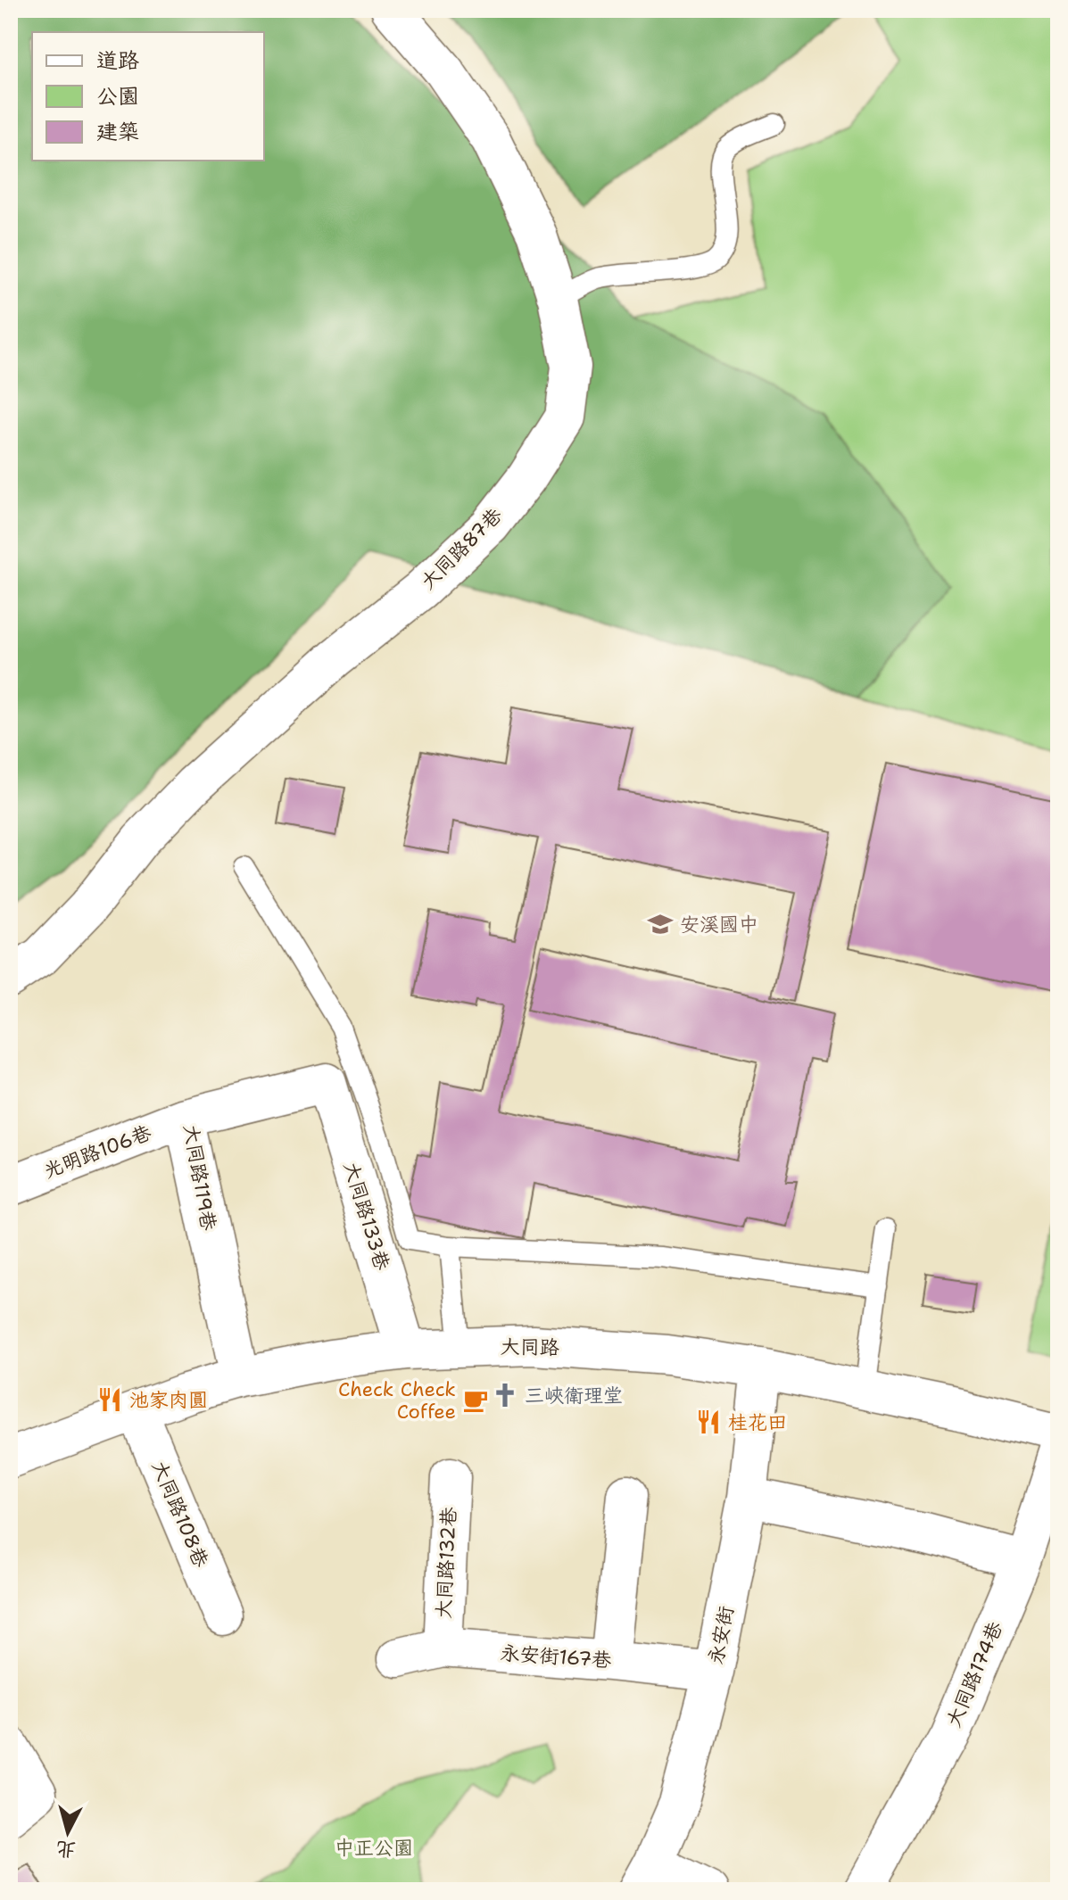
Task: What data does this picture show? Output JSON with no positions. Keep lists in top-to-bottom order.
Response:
{
  "streets": {
    "street": [
      "大同路87巷",
      "光明路106巷",
      "大同路119巷",
      "大同路133巷",
      "大同路",
      "大同路108巷",
      "大同路132巷",
      "永安街",
      "永安街167巷",
      "大同路174巷"
    ]
  },
  "crossings": [
    ["光明路106巷", "大同路119巷"],
    ["大同路119巷", "大同路133巷"],
    ["大同路119巷", "大同路"],
    ["大同路133巷", "大同路"],
    ["大同路", "大同路108巷"],
    ["大同路", "永安街"],
    ["大同路132巷", "永安街167巷"],
    ["永安街", "永安街167巷"]
  ],
  "parks": ["中正公園"],
  "places": {
    "school or university": ["安溪國中"],
    "church": ["三峽衛理堂"],
    "restaurant": ["池家肉圓", "桂花田"],
    "cafe": ["Check Check Coffee"]
  },
  "legend": ["道路", "公園", "建築"],
  "north": "bottom"
}
